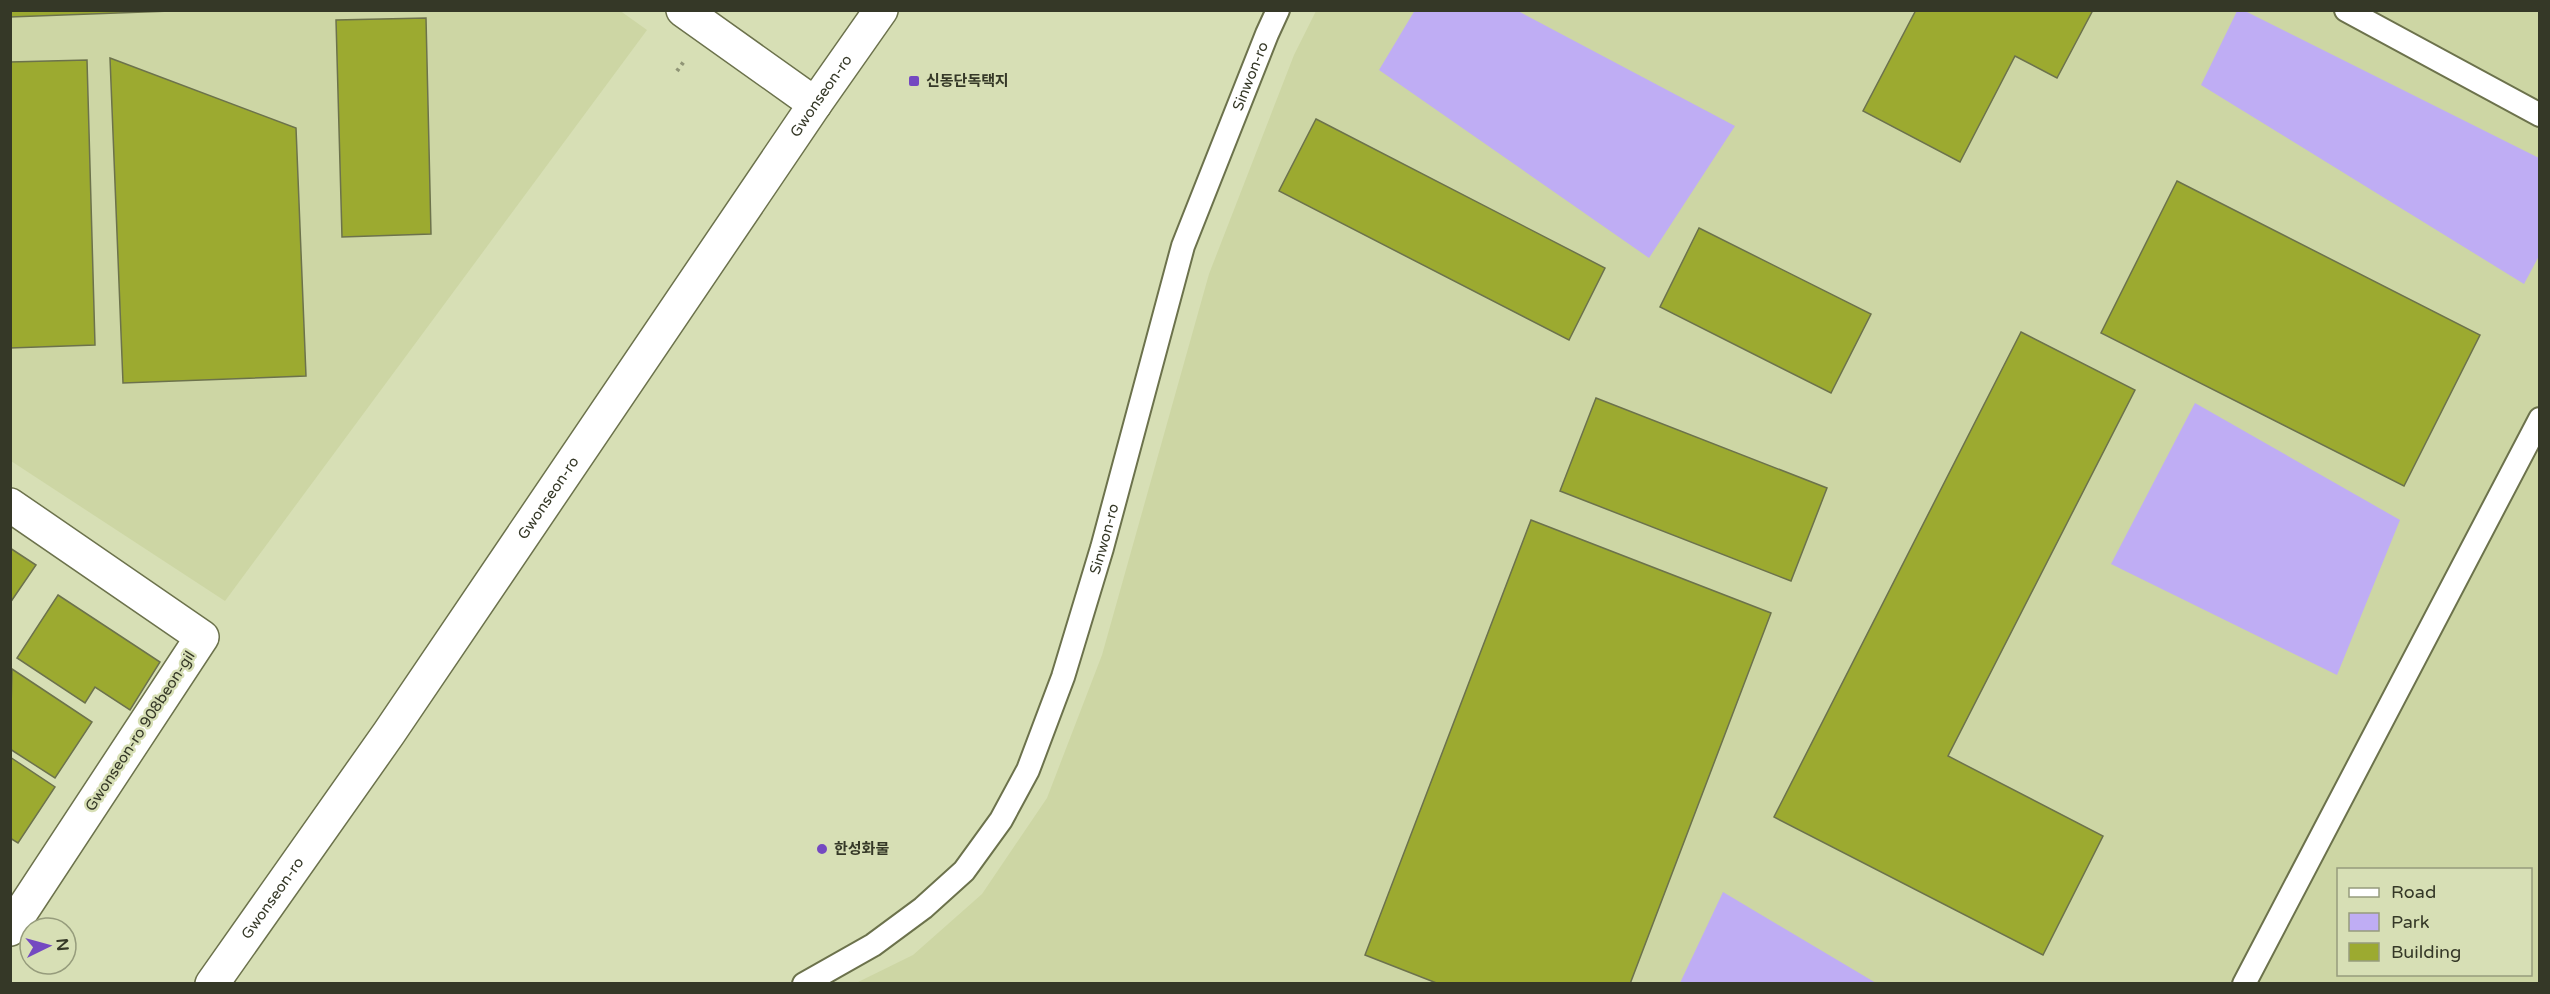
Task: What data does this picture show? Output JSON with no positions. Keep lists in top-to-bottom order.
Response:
{
  "streets": {
    "street": ["Gwonseon-ro", "Gwonseon-ro 908beon-gil"],
    "lane": ["Sinwon-ro"]
  },
  "places": {
    "transit": ["신동단독택지"],
    "other": ["한성화물"]
  },
  "legend": ["Road", "Park", "Building"],
  "north": "right"
}
